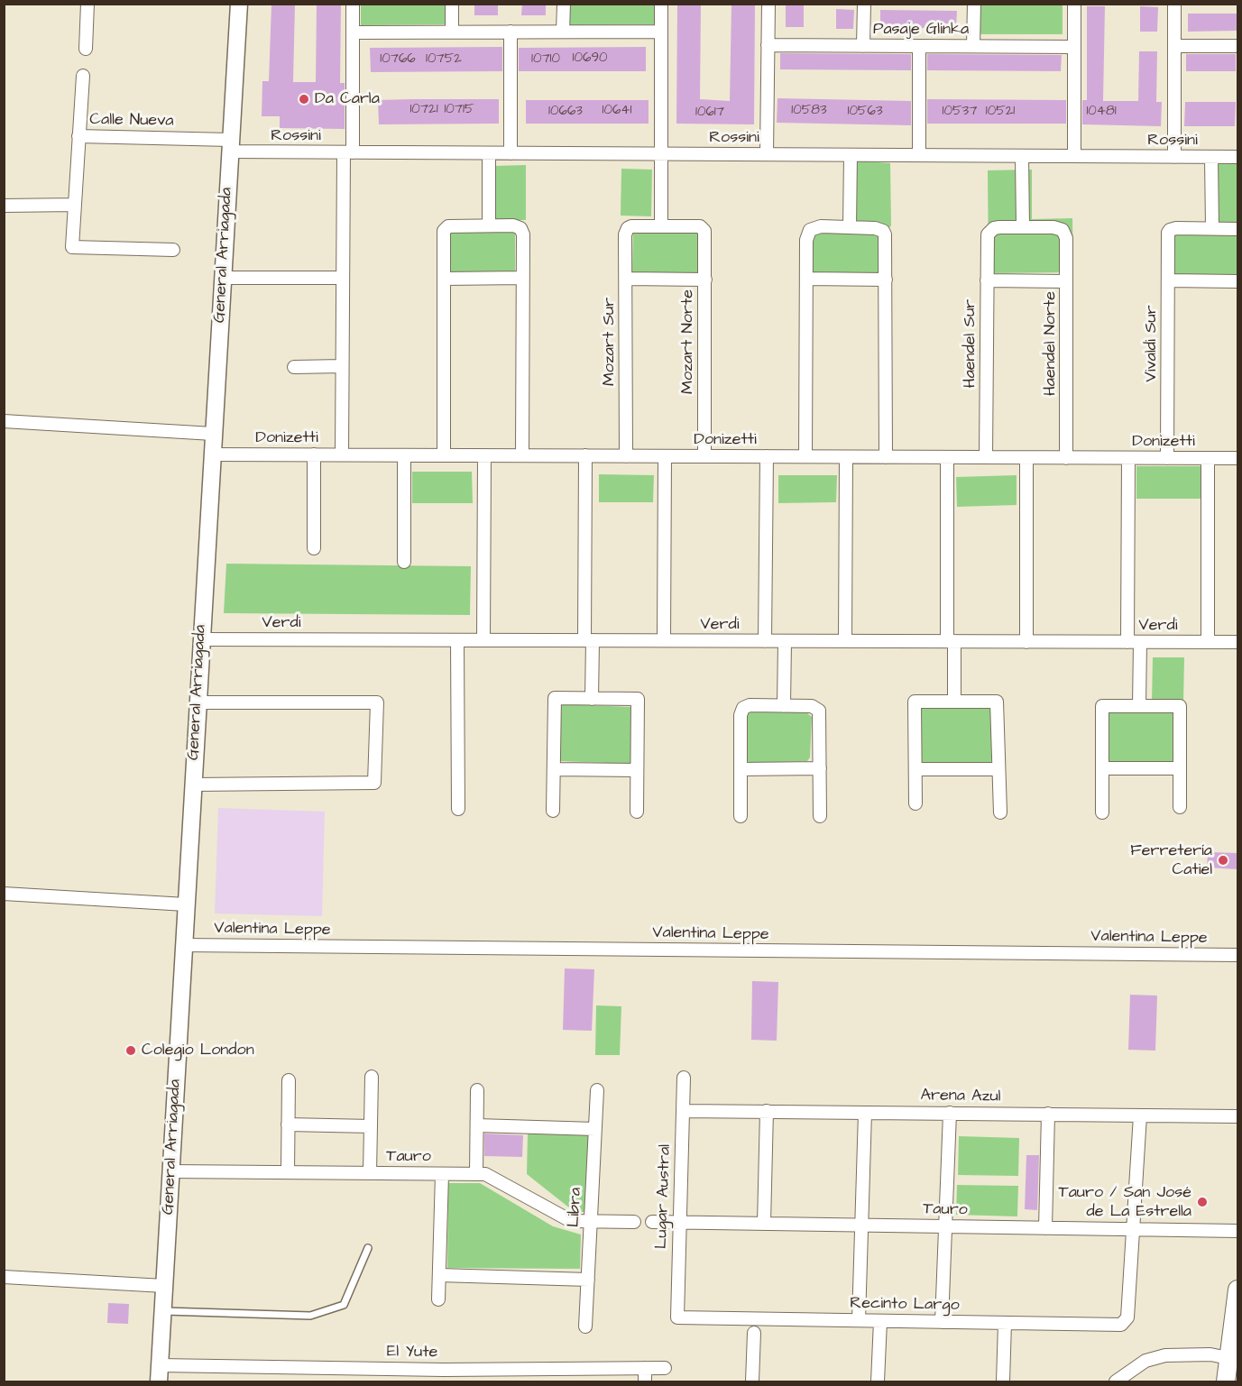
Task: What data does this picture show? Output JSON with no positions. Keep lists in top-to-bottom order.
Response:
{
  "streets": {
    "street": [
      "Pasaje Glinka",
      "Calle Nueva",
      "Rossini",
      "General Arriagada",
      "Mozart Sur",
      "Mozart Norte",
      "Haendel Sur",
      "Haendel Norte",
      "Vivaldi Sur",
      "Donizetti",
      "Verdi",
      "Valentina Leppe",
      "Arena Azul",
      "Tauro",
      "Lugar Austral",
      "Libra",
      "Recinto Largo",
      "El Yute"
    ]
  },
  "crossings": [
    ["Calle Nueva", "Rossini"],
    ["Calle Nueva", "General Arriagada"],
    ["Rossini", "General Arriagada"],
    ["General Arriagada", "Donizetti"],
    ["General Arriagada", "Verdi"],
    ["General Arriagada", "Valentina Leppe"],
    ["General Arriagada", "Tauro"],
    ["General Arriagada", "El Yute"],
    ["Mozart Sur", "Mozart Norte"],
    ["Mozart Sur", "Donizetti"],
    ["Mozart Norte", "Donizetti"],
    ["Haendel Sur", "Haendel Norte"],
    ["Haendel Sur", "Donizetti"],
    ["Haendel Norte", "Donizetti"],
    ["Vivaldi Sur", "Donizetti"],
    ["Arena Azul", "Lugar Austral"],
    ["Tauro", "Lugar Austral"],
    ["Tauro", "Libra"],
    ["Tauro", "Recinto Largo"],
    ["Lugar Austral", "Recinto Largo"]
  ],
  "places": [
    "Da Carla",
    "Ferretería Catiel",
    "Colegio London",
    "Tauro / San José de La Estrella"
  ],
  "house_numbers": [
    "10690",
    "10766",
    "10752",
    "10710",
    "10721",
    "10715",
    "10641",
    "10583",
    "10663",
    "10563",
    "10537",
    "10521",
    "10481",
    "10617"
  ]
}
